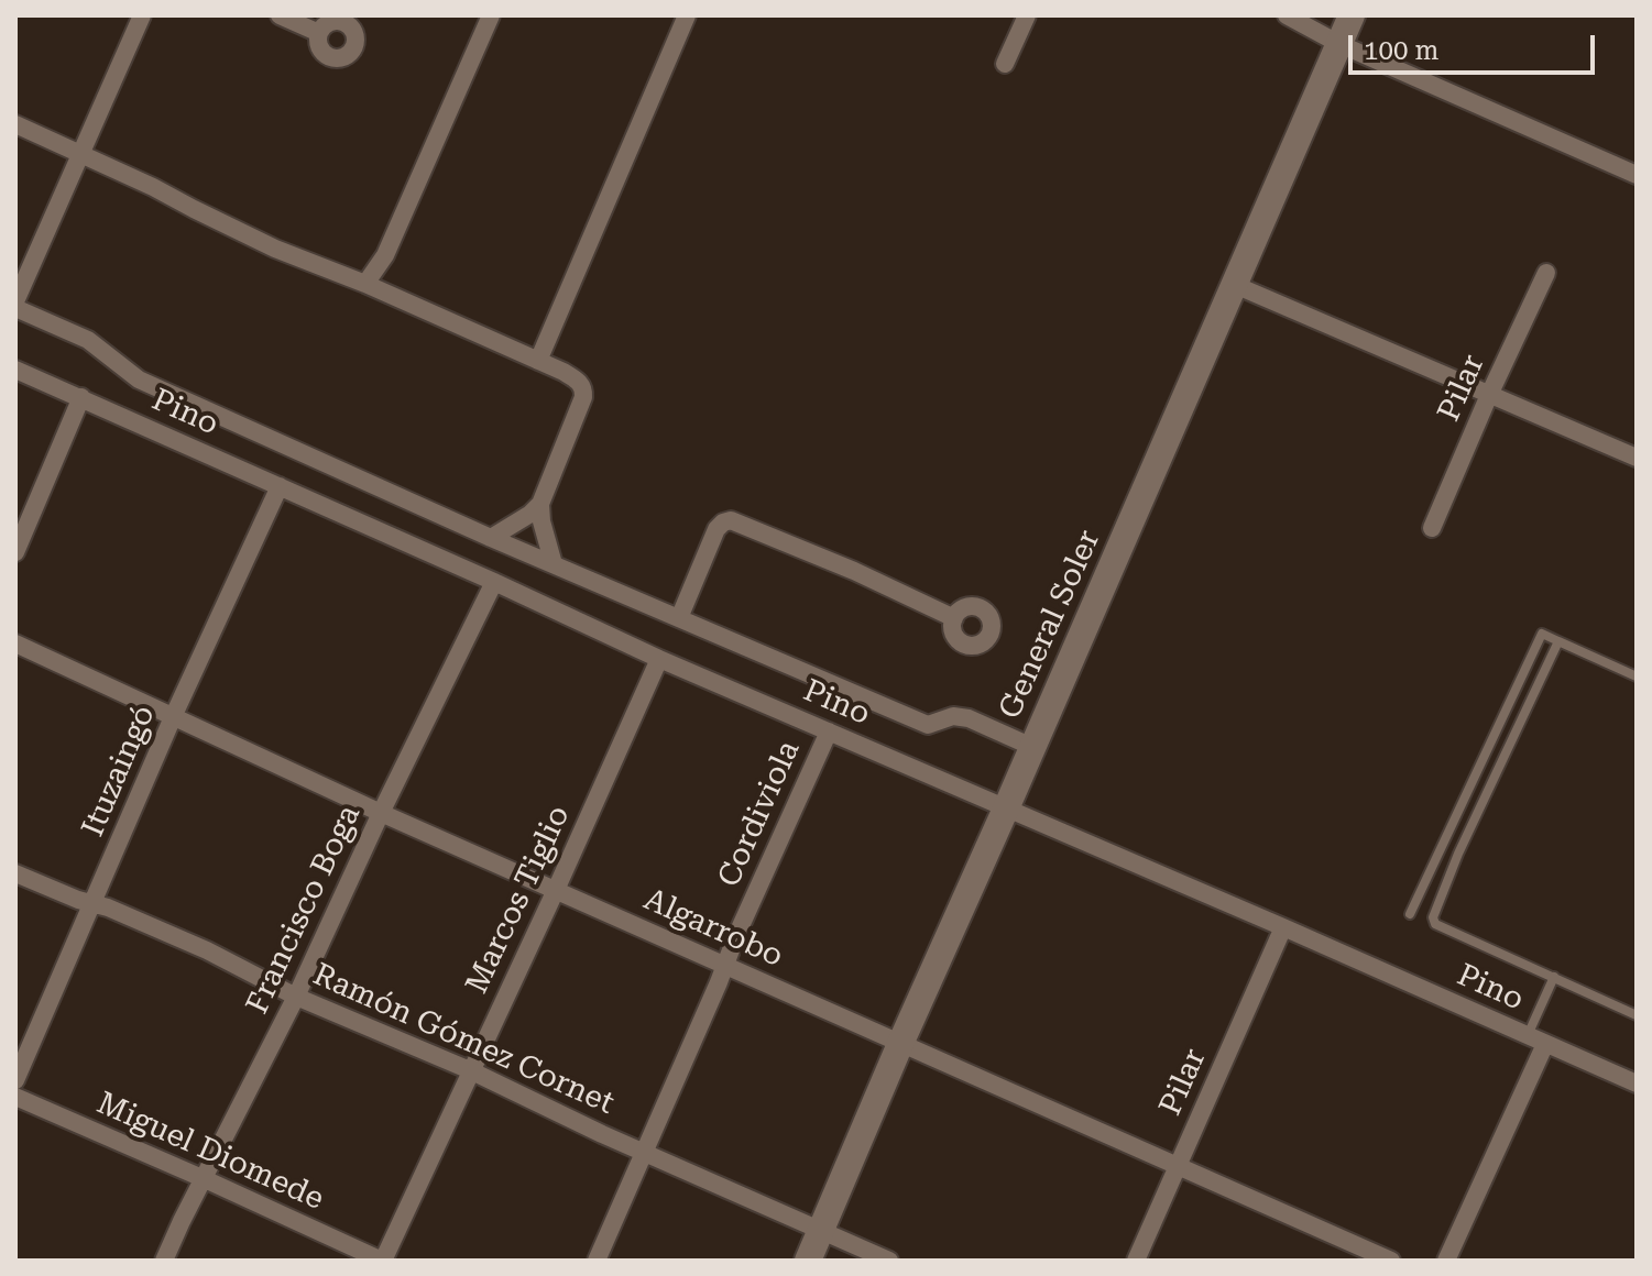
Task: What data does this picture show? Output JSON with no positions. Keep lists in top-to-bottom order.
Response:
{
  "streets": {
    "street": [
      "Pilar",
      "Pino",
      "General Soler",
      "Ituzaingó",
      "Cordiviola",
      "Marcos Tiglio",
      "Francisco Boga",
      "Algarrobo",
      "Ramón Gómez Cornet",
      "Miguel Diomede"
    ]
  },
  "crossings": [
    ["Pilar", "Pino"],
    ["Pilar", "Algarrobo"],
    ["Pino", "General Soler"],
    ["Pino", "Ituzaingó"],
    ["Pino", "Cordiviola"],
    ["Pino", "Marcos Tiglio"],
    ["Pino", "Francisco Boga"],
    ["General Soler", "Algarrobo"],
    ["General Soler", "Ramón Gómez Cornet"],
    ["Ituzaingó", "Algarrobo"],
    ["Ituzaingó", "Ramón Gómez Cornet"],
    ["Cordiviola", "Algarrobo"],
    ["Cordiviola", "Ramón Gómez Cornet"],
    ["Marcos Tiglio", "Algarrobo"],
    ["Marcos Tiglio", "Ramón Gómez Cornet"],
    ["Marcos Tiglio", "Miguel Diomede"],
    ["Francisco Boga", "Algarrobo"],
    ["Francisco Boga", "Ramón Gómez Cornet"],
    ["Francisco Boga", "Miguel Diomede"]
  ],
  "scale_bar": "100 m"
}
